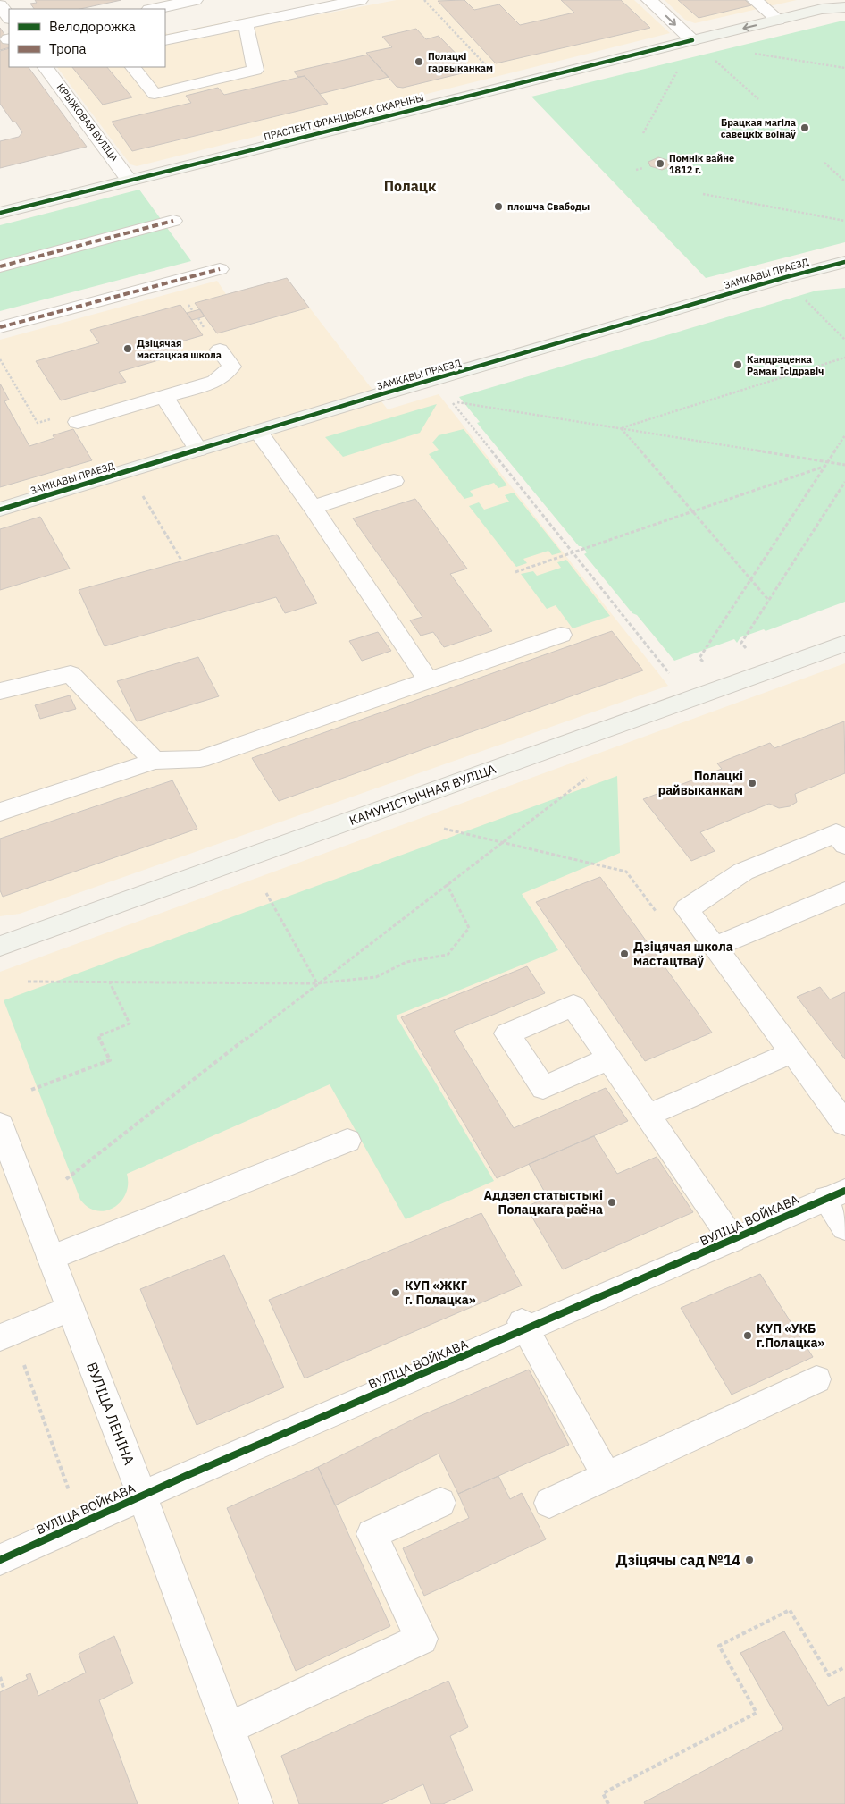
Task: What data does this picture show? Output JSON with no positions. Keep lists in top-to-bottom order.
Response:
{
  "streets": {
    "street": [
      "ПРАСПЕКТ ФРАНЦЫСКА СКАРЫНЫ",
      "КРЫЖОВАЯ ВУЛІЦА",
      "ЗАМКАВЫ ПРАЕЗД",
      "КАМУНІСТЫЧНАЯ ВУЛІЦА",
      "ВУЛІЦА ВОЙКАВА",
      "ВУЛІЦА ЛЕНІНА"
    ]
  },
  "crossings": [
    ["ПРАСПЕКТ ФРАНЦЫСКА СКАРЫНЫ", "КРЫЖОВАЯ ВУЛІЦА"],
    ["ВУЛІЦА ВОЙКАВА", "ВУЛІЦА ЛЕНІНА"]
  ],
  "districts": ["Полацк"],
  "places": [
    "Полацкі гарвыканкам",
    "Брацкая магіла савецкіх воінаў",
    "Помнік вайне 1812 г.",
    "плошча Свабоды",
    "Дзіцячая мастацкая школа",
    "Кандраценка Раман Ісідравіч",
    "Полацкі райвыканкам",
    "Дзіцячая школа мастацтваў",
    "Аддзел статыстыкі Полацкага раёна",
    "КУП «ЖКГ г. Полацка»",
    "КУП «УКБ г.Полацка»",
    "Дзіцячы сад №14"
  ],
  "legend": ["Велодорожка", "Тропа"]
}
